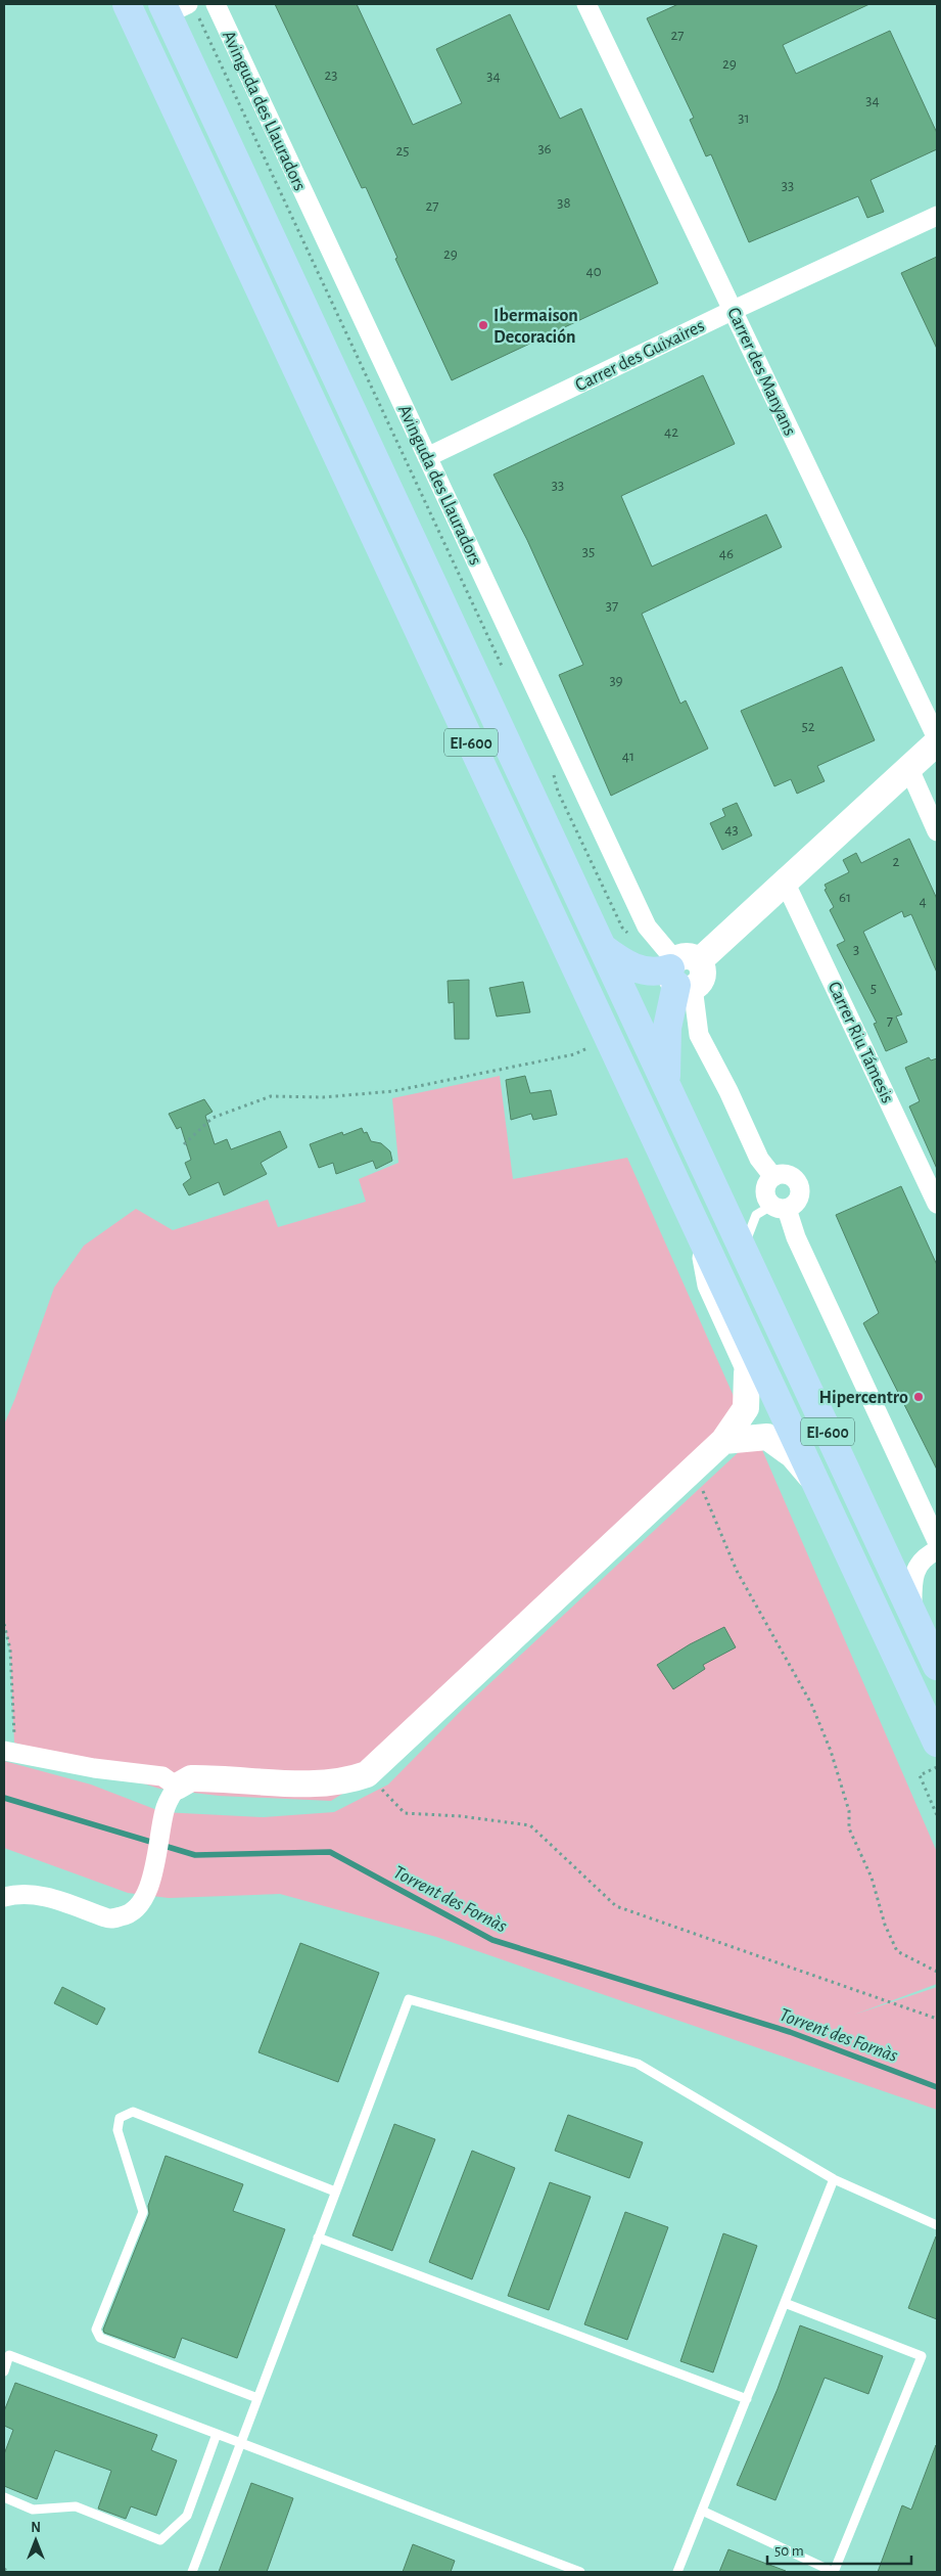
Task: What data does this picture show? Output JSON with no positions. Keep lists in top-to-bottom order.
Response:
{
  "streets": {
    "main road": ["EI-600"],
    "street": [
      "Avinguda des Llauradors",
      "Carrer des Guixaires",
      "Carrer des Manyans",
      "Carrer Riu Támesis"
    ]
  },
  "crossings": [
    ["Avinguda des Llauradors", "Carrer des Guixaires"],
    ["Carrer des Guixaires", "Carrer des Manyans"]
  ],
  "water": ["Torrent des Fornàs"],
  "places": ["Ibermaison Decoración", "Hipercentro"],
  "house_numbers": [
    "27",
    "29",
    "23",
    "34",
    "34",
    "31",
    "36",
    "25",
    "33",
    "38",
    "27",
    "29",
    "40",
    "42",
    "33",
    "35",
    "46",
    "37",
    "39",
    "52",
    "41",
    "43",
    "2",
    "61",
    "4",
    "3",
    "5",
    "7"
  ],
  "scale_bar": "50 m",
  "north": "top"
}
